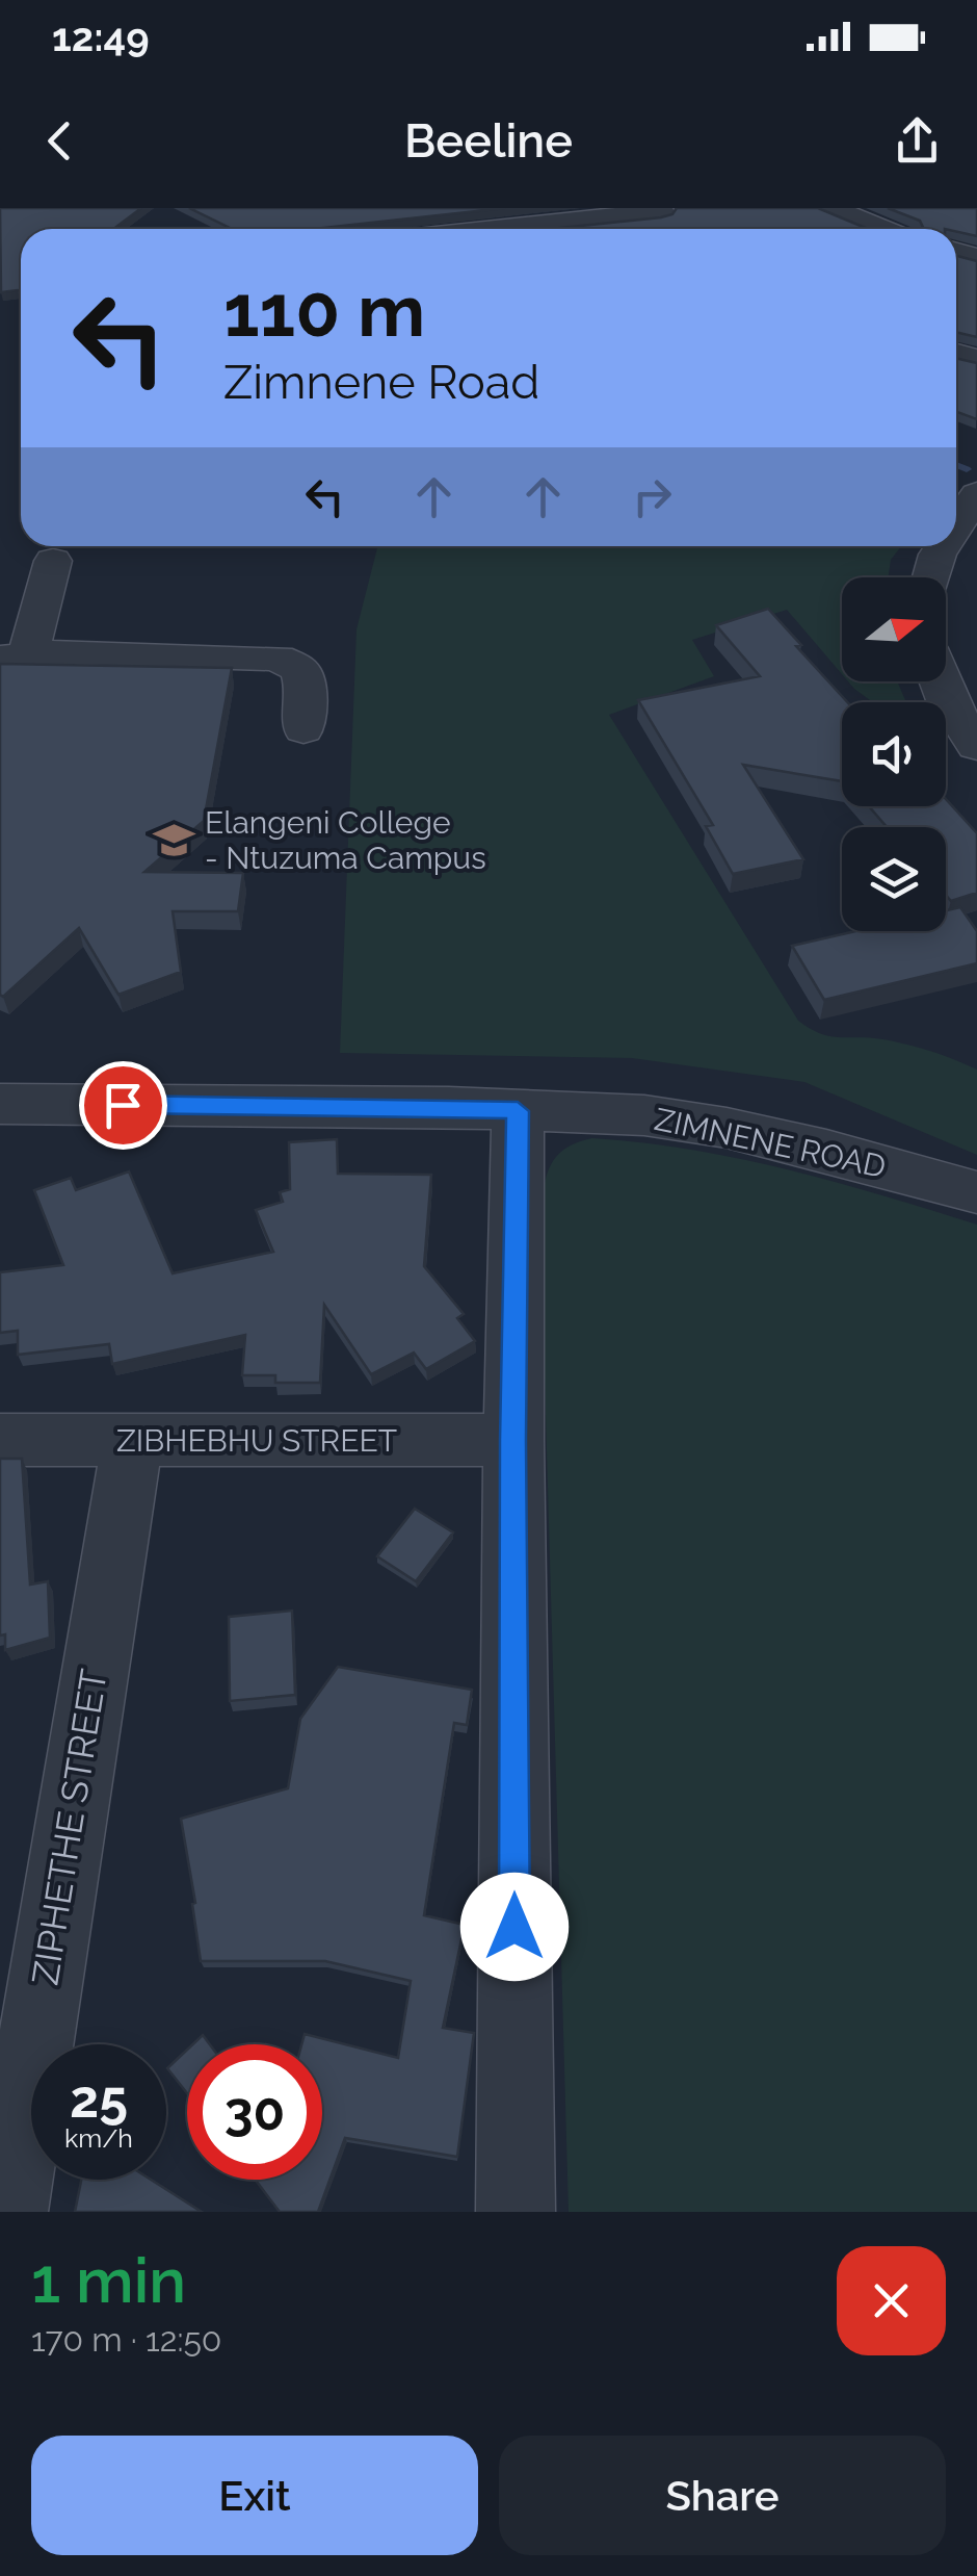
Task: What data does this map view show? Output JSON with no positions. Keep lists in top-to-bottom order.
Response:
{
  "streets": {
    "street": ["ZIMNENE ROAD", "ZIBHEBHU STREET", "ZIPHETHE STREET"]
  },
  "crossings": [
    ["ZIBHEBHU STREET", "ZIPHETHE STREET"]
  ],
  "places": {
    "school or university": ["Elangeni College - Ntuzuma Campus"]
  },
  "north": "right",
  "page": {
    "status": "12:49",
    "header": "Beeline",
    "turn": ["110 m", "Zimnene Road"],
    "speed": "25 km/h",
    "limit": "30",
    "heading": ["1 min", "170 m · 12:50"],
    "buttons": ["Exit", "Share"]
  }
}
